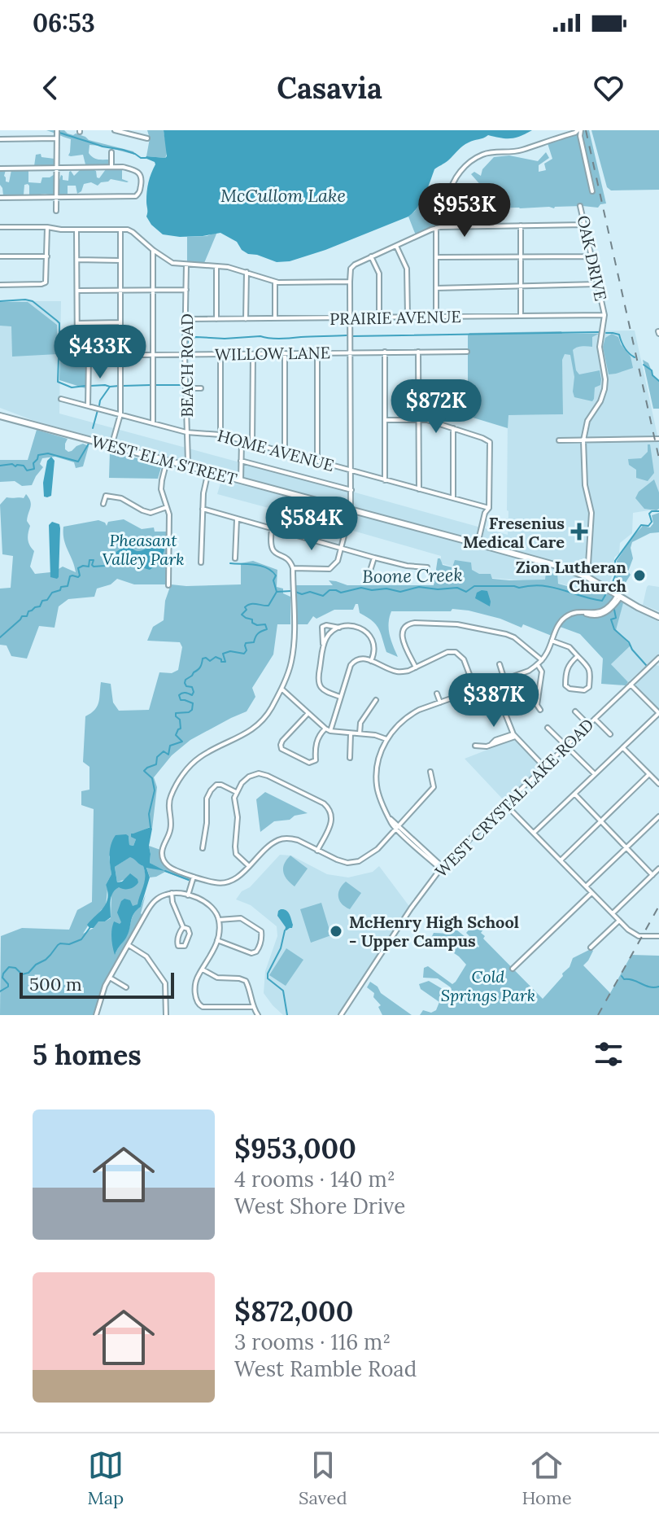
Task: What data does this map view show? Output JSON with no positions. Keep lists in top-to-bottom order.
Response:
{
  "streets": {
    "main road": ["WEST ELM STREET"],
    "street": [
      "OAK DRIVE",
      "PRAIRIE AVENUE",
      "WILLOW LANE",
      "BEACH ROAD",
      "HOME AVENUE",
      "WEST CRYSTAL LAKE ROAD"
    ]
  },
  "crossings": [
    ["OAK DRIVE", "PRAIRIE AVENUE"],
    ["OAK DRIVE", "WEST ELM STREET"],
    ["PRAIRIE AVENUE", "BEACH ROAD"],
    ["WILLOW LANE", "BEACH ROAD"],
    ["BEACH ROAD", "HOME AVENUE"],
    ["BEACH ROAD", "WEST ELM STREET"]
  ],
  "water": ["McCullom Lake", "Boone Creek"],
  "parks": ["Pheasant Valley Park", "Cold Springs Park"],
  "places": {
    "health": ["Fresenius Medical Care"],
    "other": ["Zion Lutheran Church", "McHenry High School - Upper Campus"]
  },
  "scale_bar": "500 m",
  "page": {
    "status": "06:53",
    "header": "Casavia",
    "price": [
      "$953K",
      "$433K",
      "$872K",
      "$584K",
      "$387K"
    ],
    "scale": "500 m",
    "heading": "5 homes",
    "list": [
      {
        "name": "$953,000",
        "note": "4 rooms · 140 m² · West Shore Drive"
      },
      {
        "name": "$872,000",
        "note": "3 rooms · 116 m² · West Ramble Road"
      }
    ],
    "tabs": ["Map", "Saved", "Home"]
  }
}
